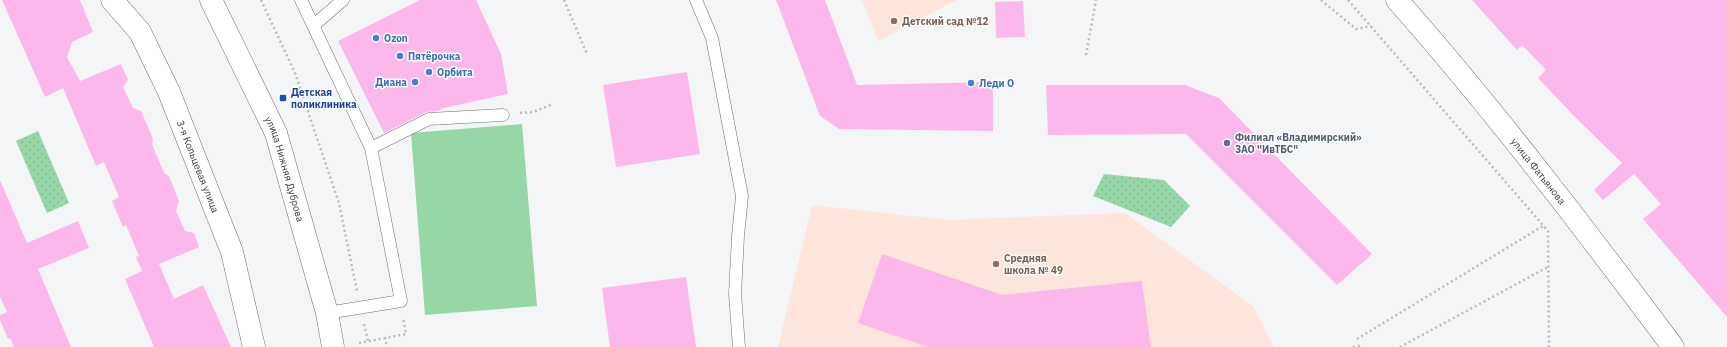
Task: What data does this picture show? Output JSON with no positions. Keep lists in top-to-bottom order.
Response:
{
  "streets": {
    "street": ["3-я Кольцевая улица", "улица Нижняя Дуброва", "улица Фатьянова"]
  },
  "places": {
    "other": [
      "Детский сад №12",
      "Ozon",
      "Пятёрочка",
      "Орбита",
      "Диана",
      "Леди О",
      "Филиал «Владимирский» ЗАО \"ИвТБС\"",
      "Средняя школа № 49"
    ],
    "transit": ["Детская поликлиника"]
  }
}
